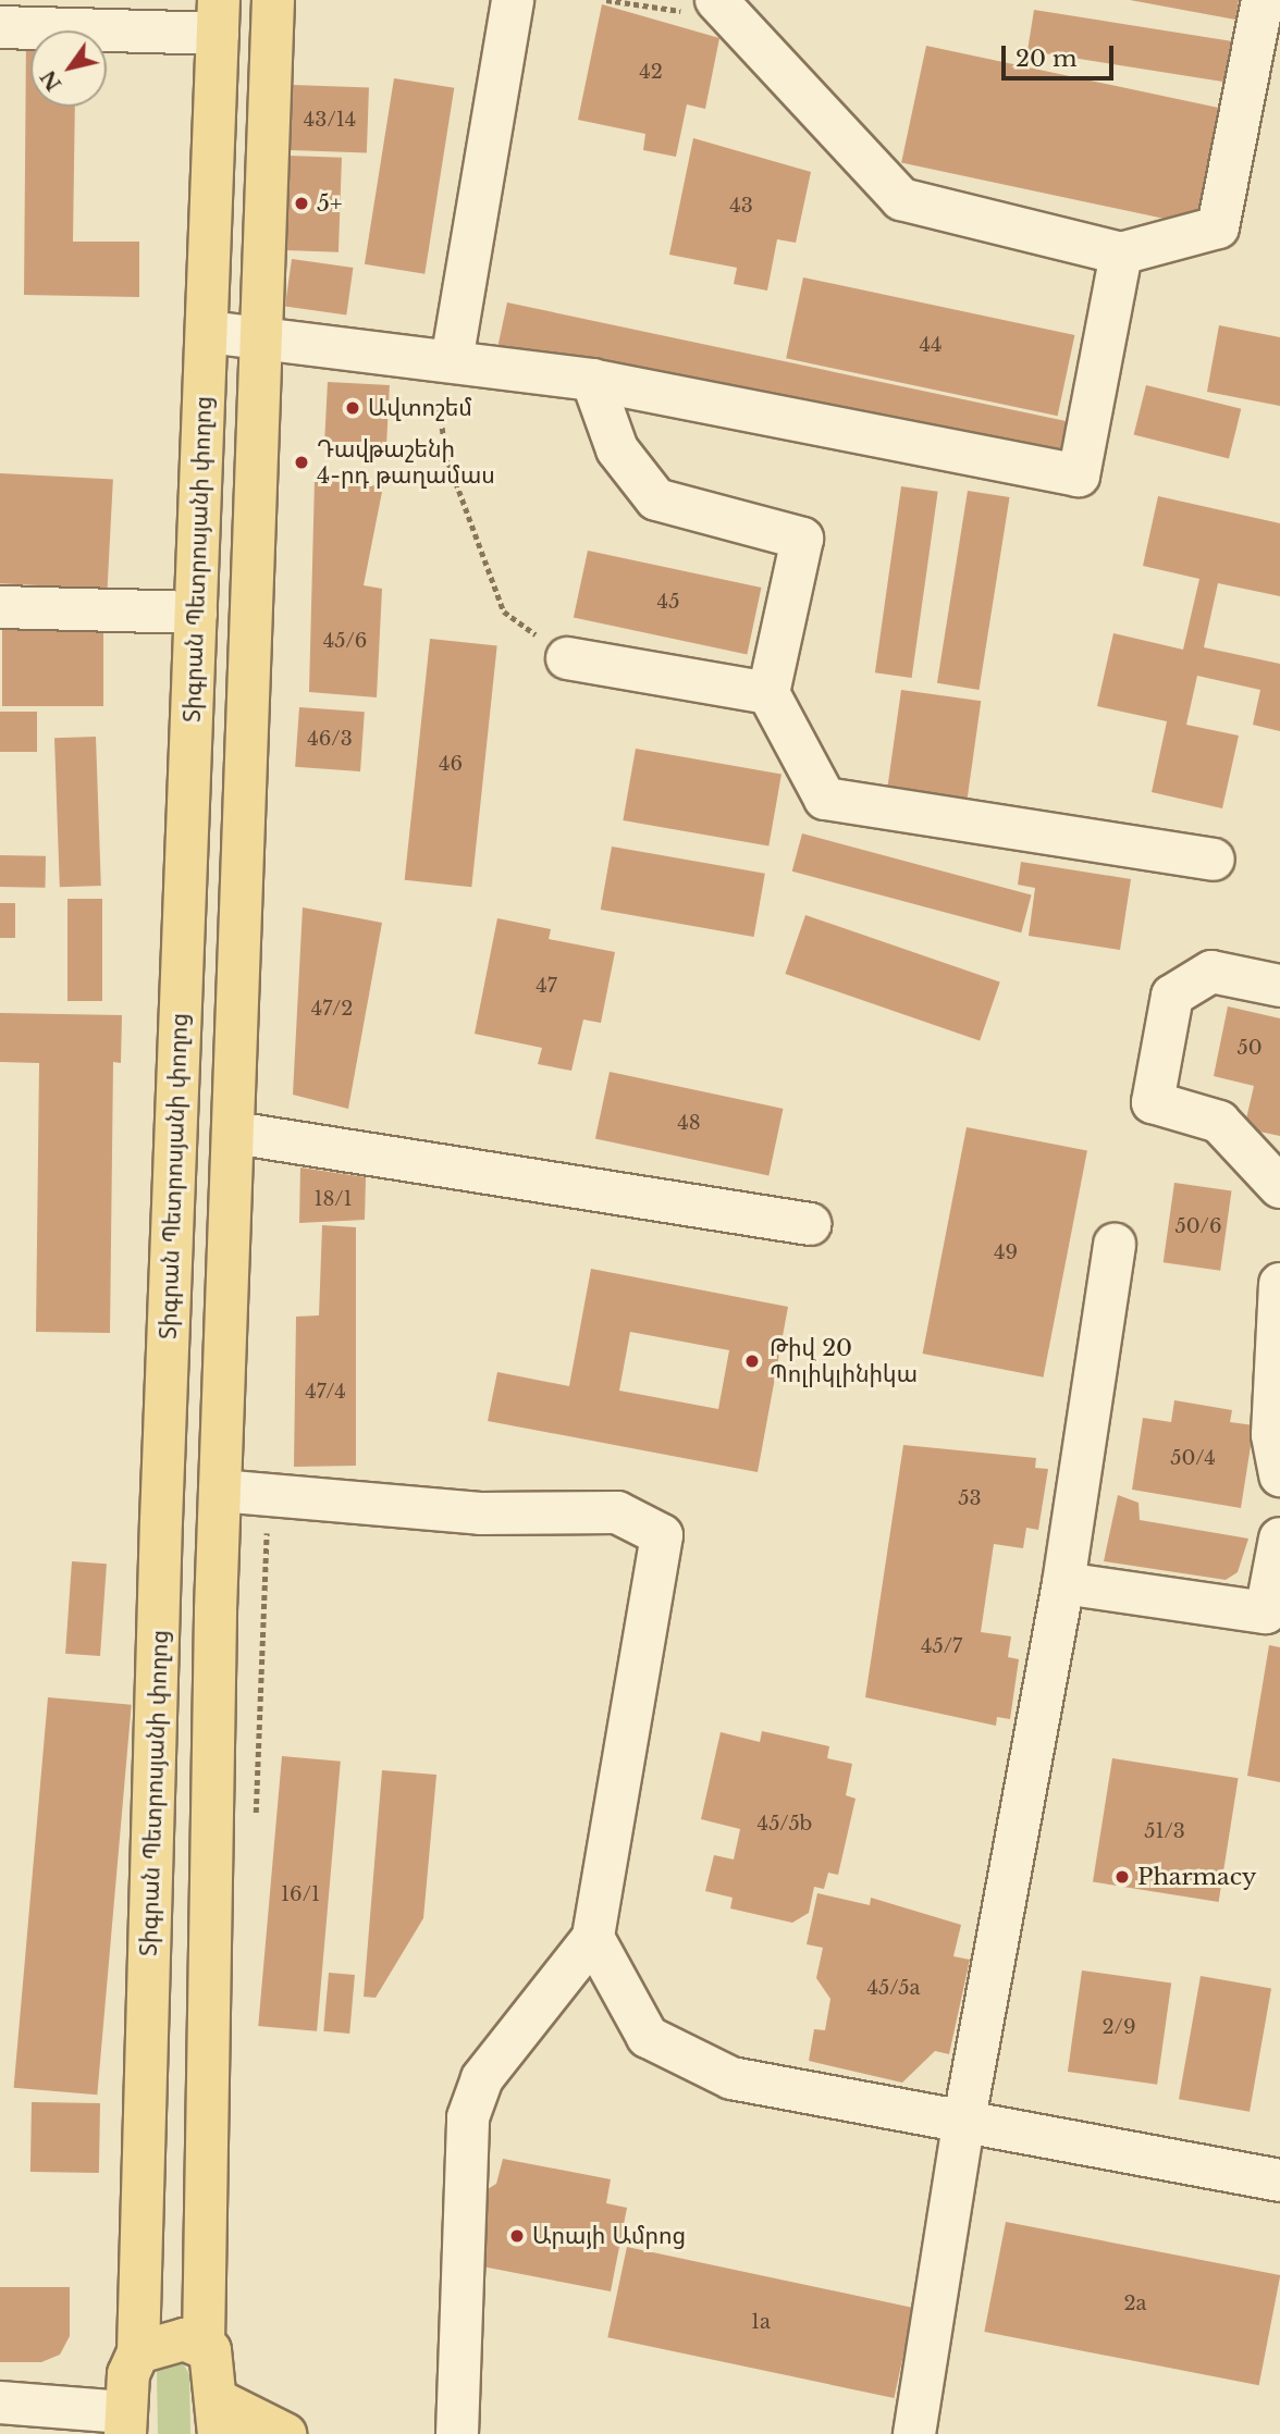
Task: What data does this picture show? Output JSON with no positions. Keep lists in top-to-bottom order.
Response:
{
  "streets": {
    "main road": ["Տիգրան Պետրոսյանի փողոց"]
  },
  "places": [
    "5+",
    "Ավտոշեմ",
    "Դավթաշենի 4-րդ թաղամաս",
    "Թիվ 20 Պոլիկլինիկա",
    "Pharmacy",
    "Արայի Ամրոց"
  ],
  "house_numbers": [
    "42",
    "43/14",
    "43",
    "44",
    "45",
    "45/6",
    "46/3",
    "46",
    "47",
    "47/2",
    "50",
    "48",
    "18/1",
    "50/6",
    "49",
    "47/4",
    "50/4",
    "53",
    "45/7",
    "45/5b",
    "51/3",
    "16/1",
    "45/5a",
    "2/9",
    "2a",
    "1a"
  ],
  "scale_bar": "20 m",
  "north": "bottom left"
}
